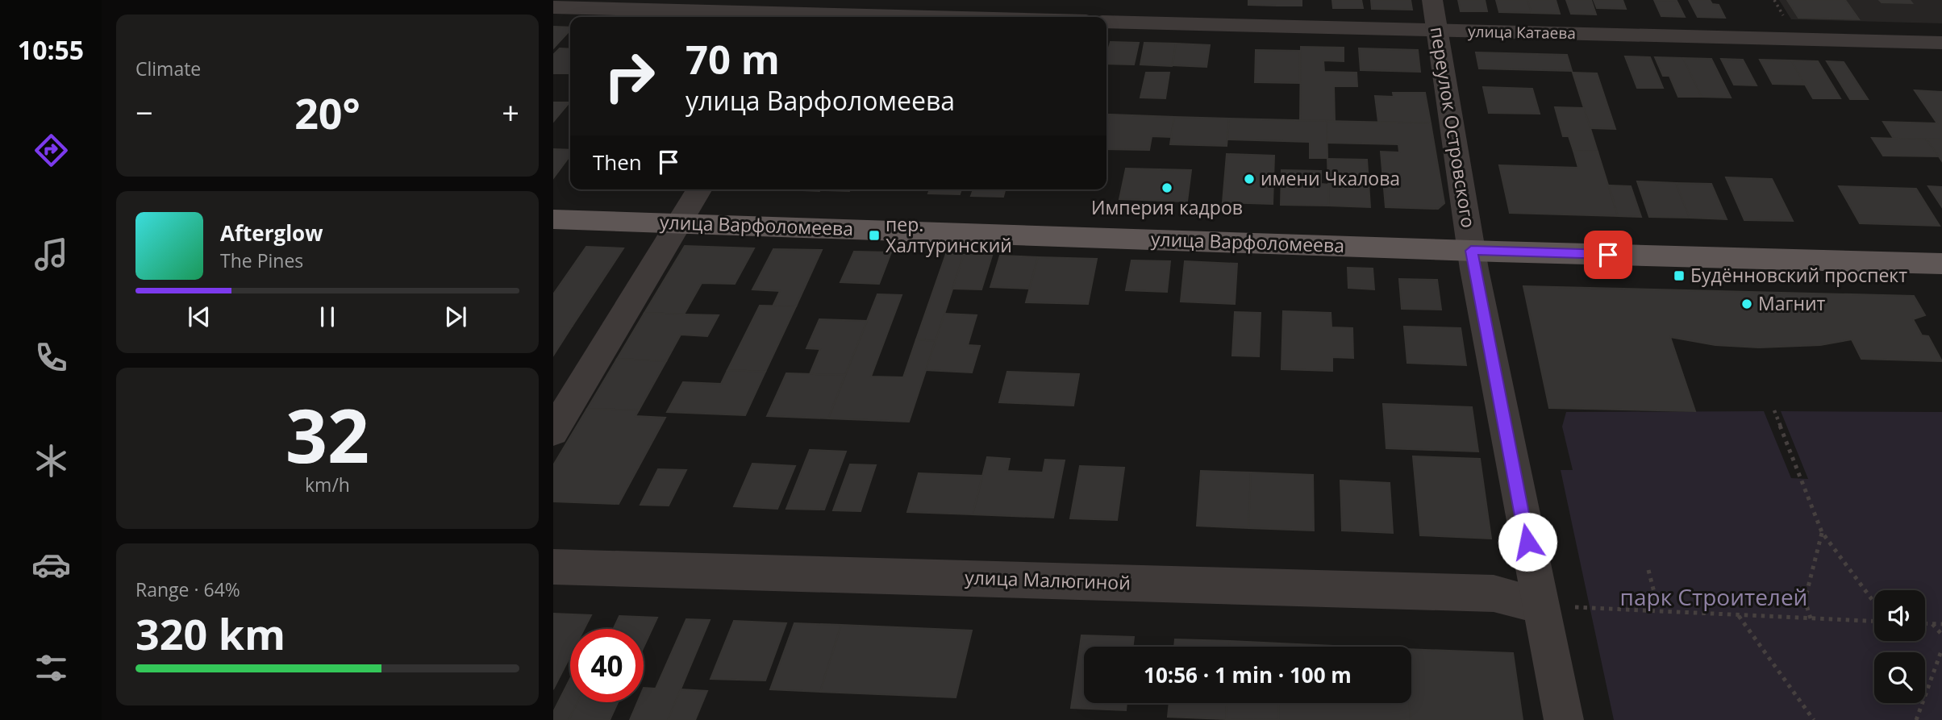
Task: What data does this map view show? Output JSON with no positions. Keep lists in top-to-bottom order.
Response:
{
  "streets": {
    "main road": ["улица Варфоломеева"],
    "street": ["улица Катаева", "переулок Островского", "улица Малюгиной"]
  },
  "crossings": [
    ["улица Катаева", "переулок Островского"],
    ["переулок Островского", "улица Варфоломеева"],
    ["переулок Островского", "улица Малюгиной"]
  ],
  "parks": ["парк Строителей"],
  "places": {
    "other": ["имени Чкалова", "Империя кадров", "Магнит"],
    "transit": ["пер. Халтуринский", "Будённовский проспект"]
  },
  "page": {
    "tabs": "10:55",
    "tile": [
      "Climate",
      ["32", "km/h"],
      ["Range · 64%", "320 km"]
    ],
    "turn": ["70 m", "улица Варфоломеева"],
    "heat": ["−", "20°", "+"],
    "then": "Then",
    "song": ["Afterglow", "The Pines"],
    "limit": "40",
    "trip": "10:56 · 1 min · 100 m"
  }
}
